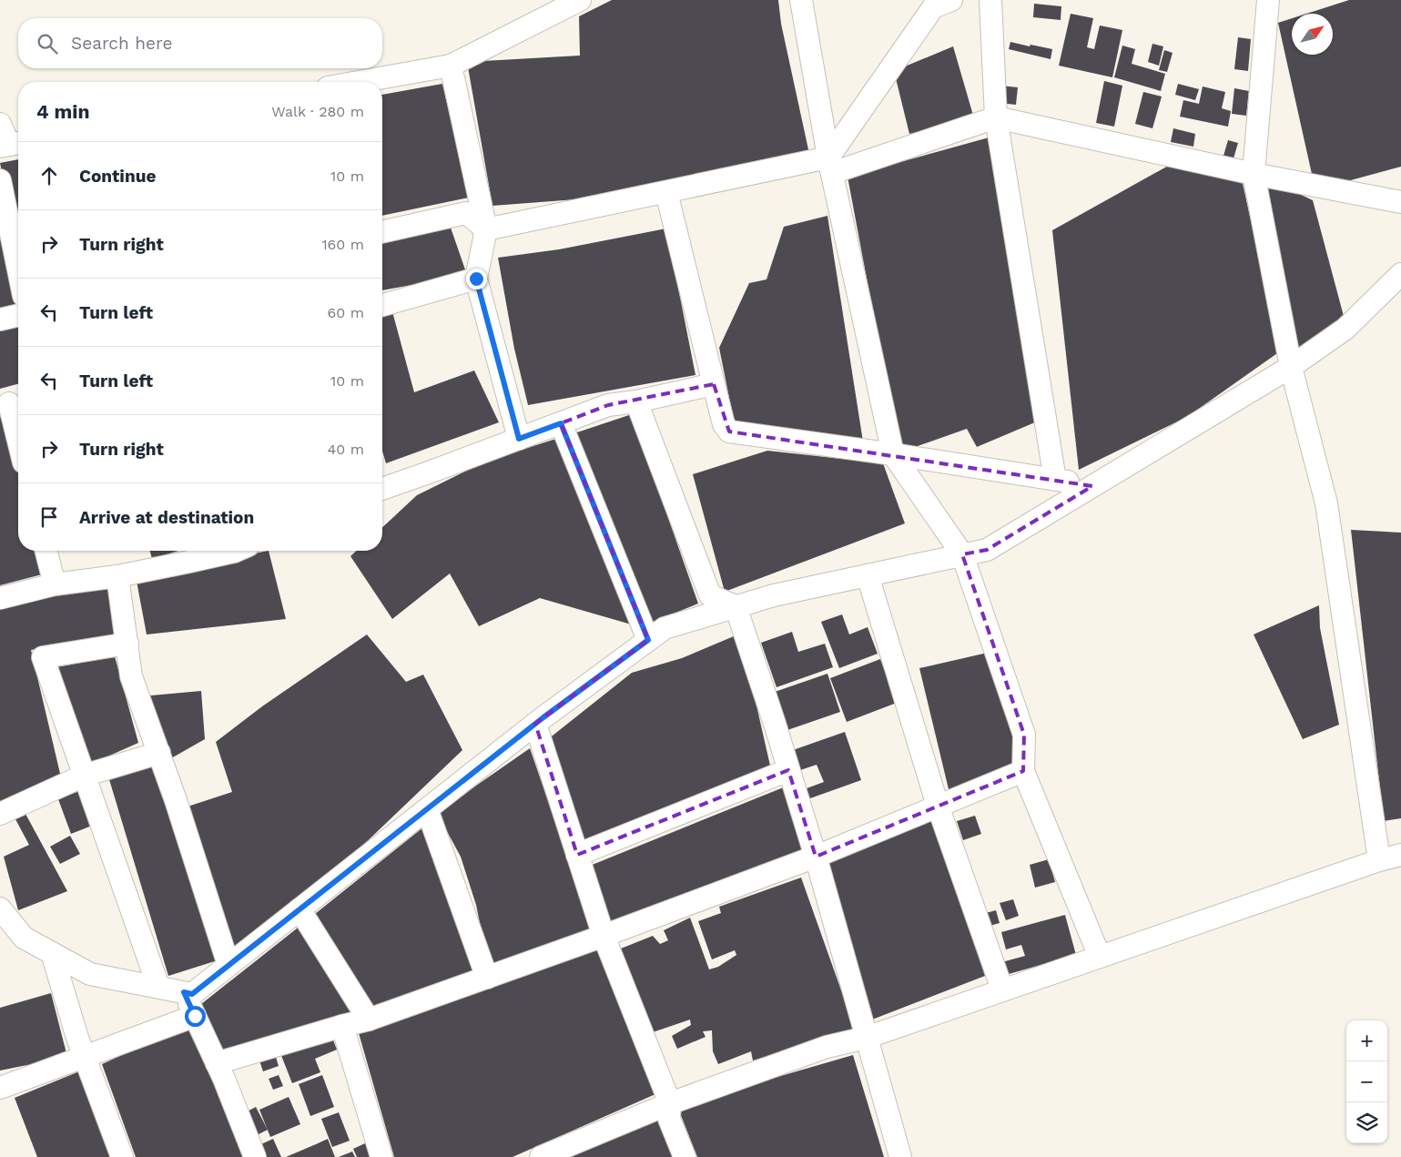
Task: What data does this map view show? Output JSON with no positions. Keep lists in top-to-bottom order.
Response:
{
  "north": "top right",
  "page": {
    "search": "Search here",
    "heading": ["4 min", "Walk · 280 m"],
    "list": [
      ["Continue", "10 m"],
      ["Turn right", "160 m"],
      ["Turn left", "60 m"],
      ["Turn left", "10 m"],
      ["Turn right", "40 m"],
      "Arrive at destination"
    ],
    "map_buttons": ["+", "−"]
  }
}
